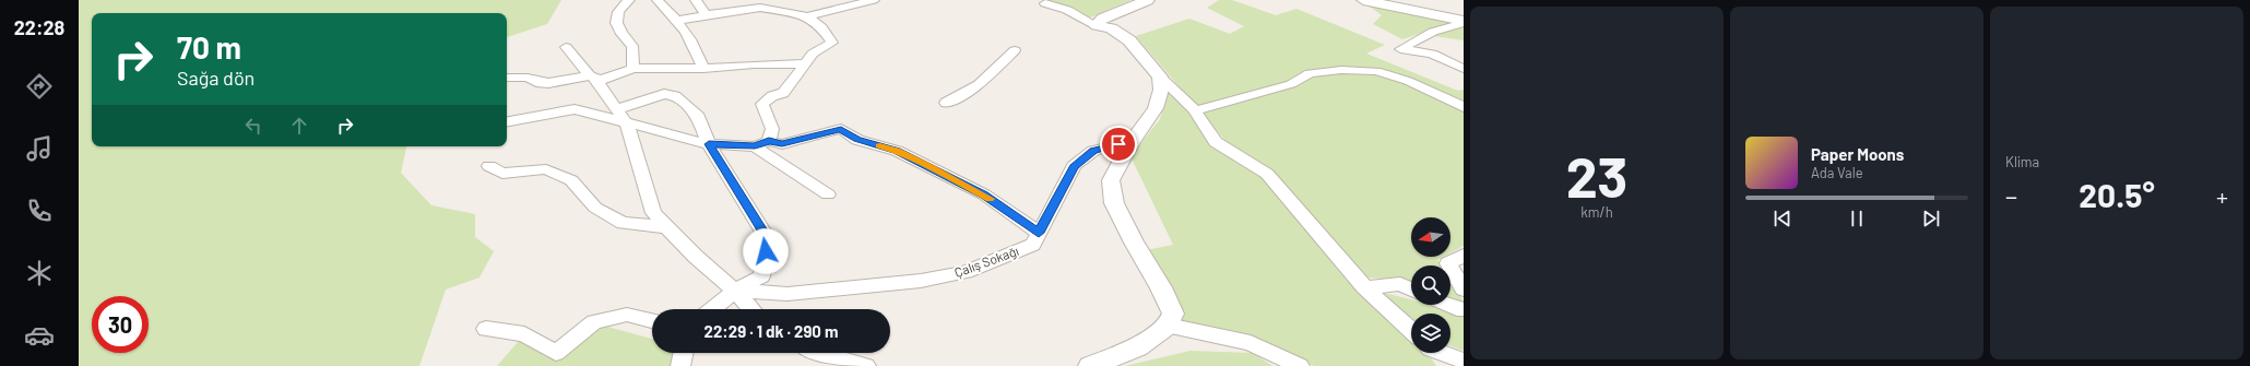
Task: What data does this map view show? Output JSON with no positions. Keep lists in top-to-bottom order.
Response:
{
  "streets": {
    "street": ["Çalış Sokağı"]
  },
  "north": "left",
  "page": {
    "tabs": "22:28",
    "tile": [
      ["23", "km/h"],
      "Klima"
    ],
    "turn": ["70 m", "Sağa dön"],
    "song": ["Paper Moons", "Ada Vale"],
    "heat": ["−", "20.5°", "+"],
    "limit": "30",
    "trip": "22:29 · 1 dk · 290 m"
  }
}
